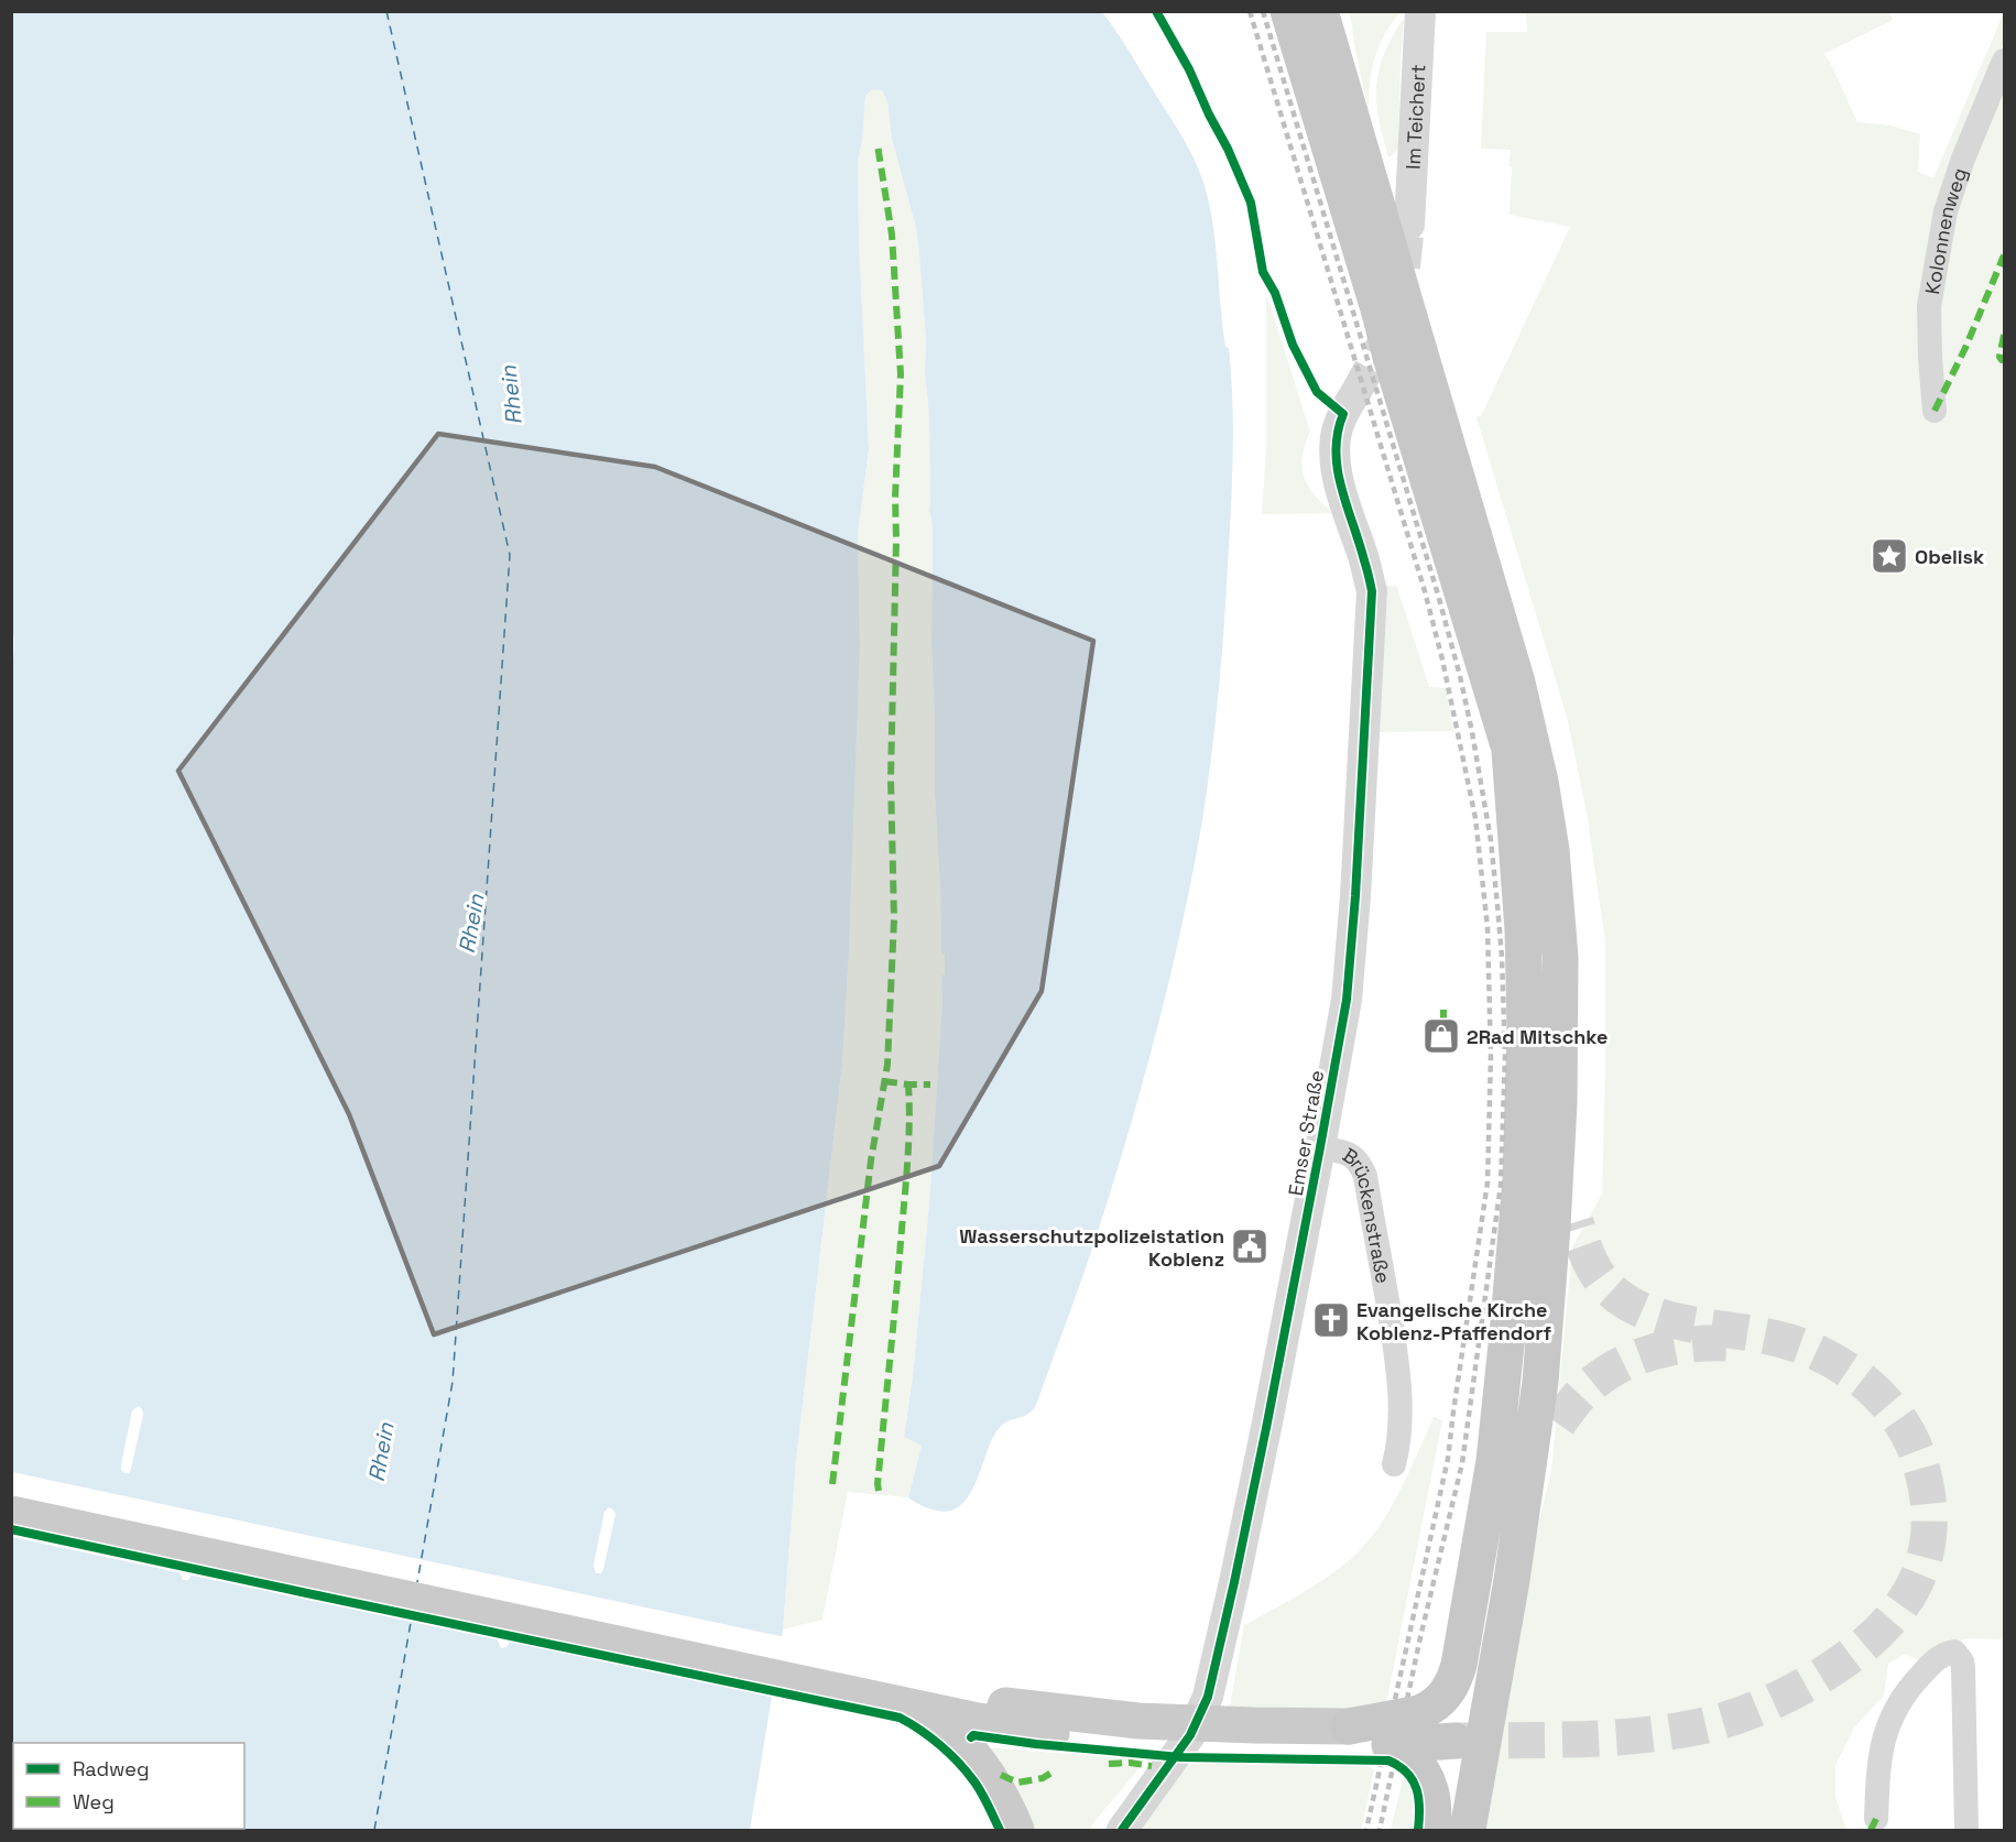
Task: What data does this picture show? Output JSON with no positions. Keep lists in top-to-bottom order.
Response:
{
  "streets": {
    "street": [
      "Im Teichert",
      "Kolonnenweg",
      "Emser Straße",
      "Brückenstraße"
    ]
  },
  "crossings": [
    ["Emser Straße", "Brückenstraße"]
  ],
  "water": ["Rhein"],
  "places": {
    "place": ["Obelisk"],
    "shop": ["2Rad Mitschke"],
    "public building": ["Wasserschutzpolizeistation Koblenz"],
    "church": ["Evangelische Kirche Koblenz-Pfaffendorf"]
  },
  "legend": ["Radweg", "Weg"]
}
